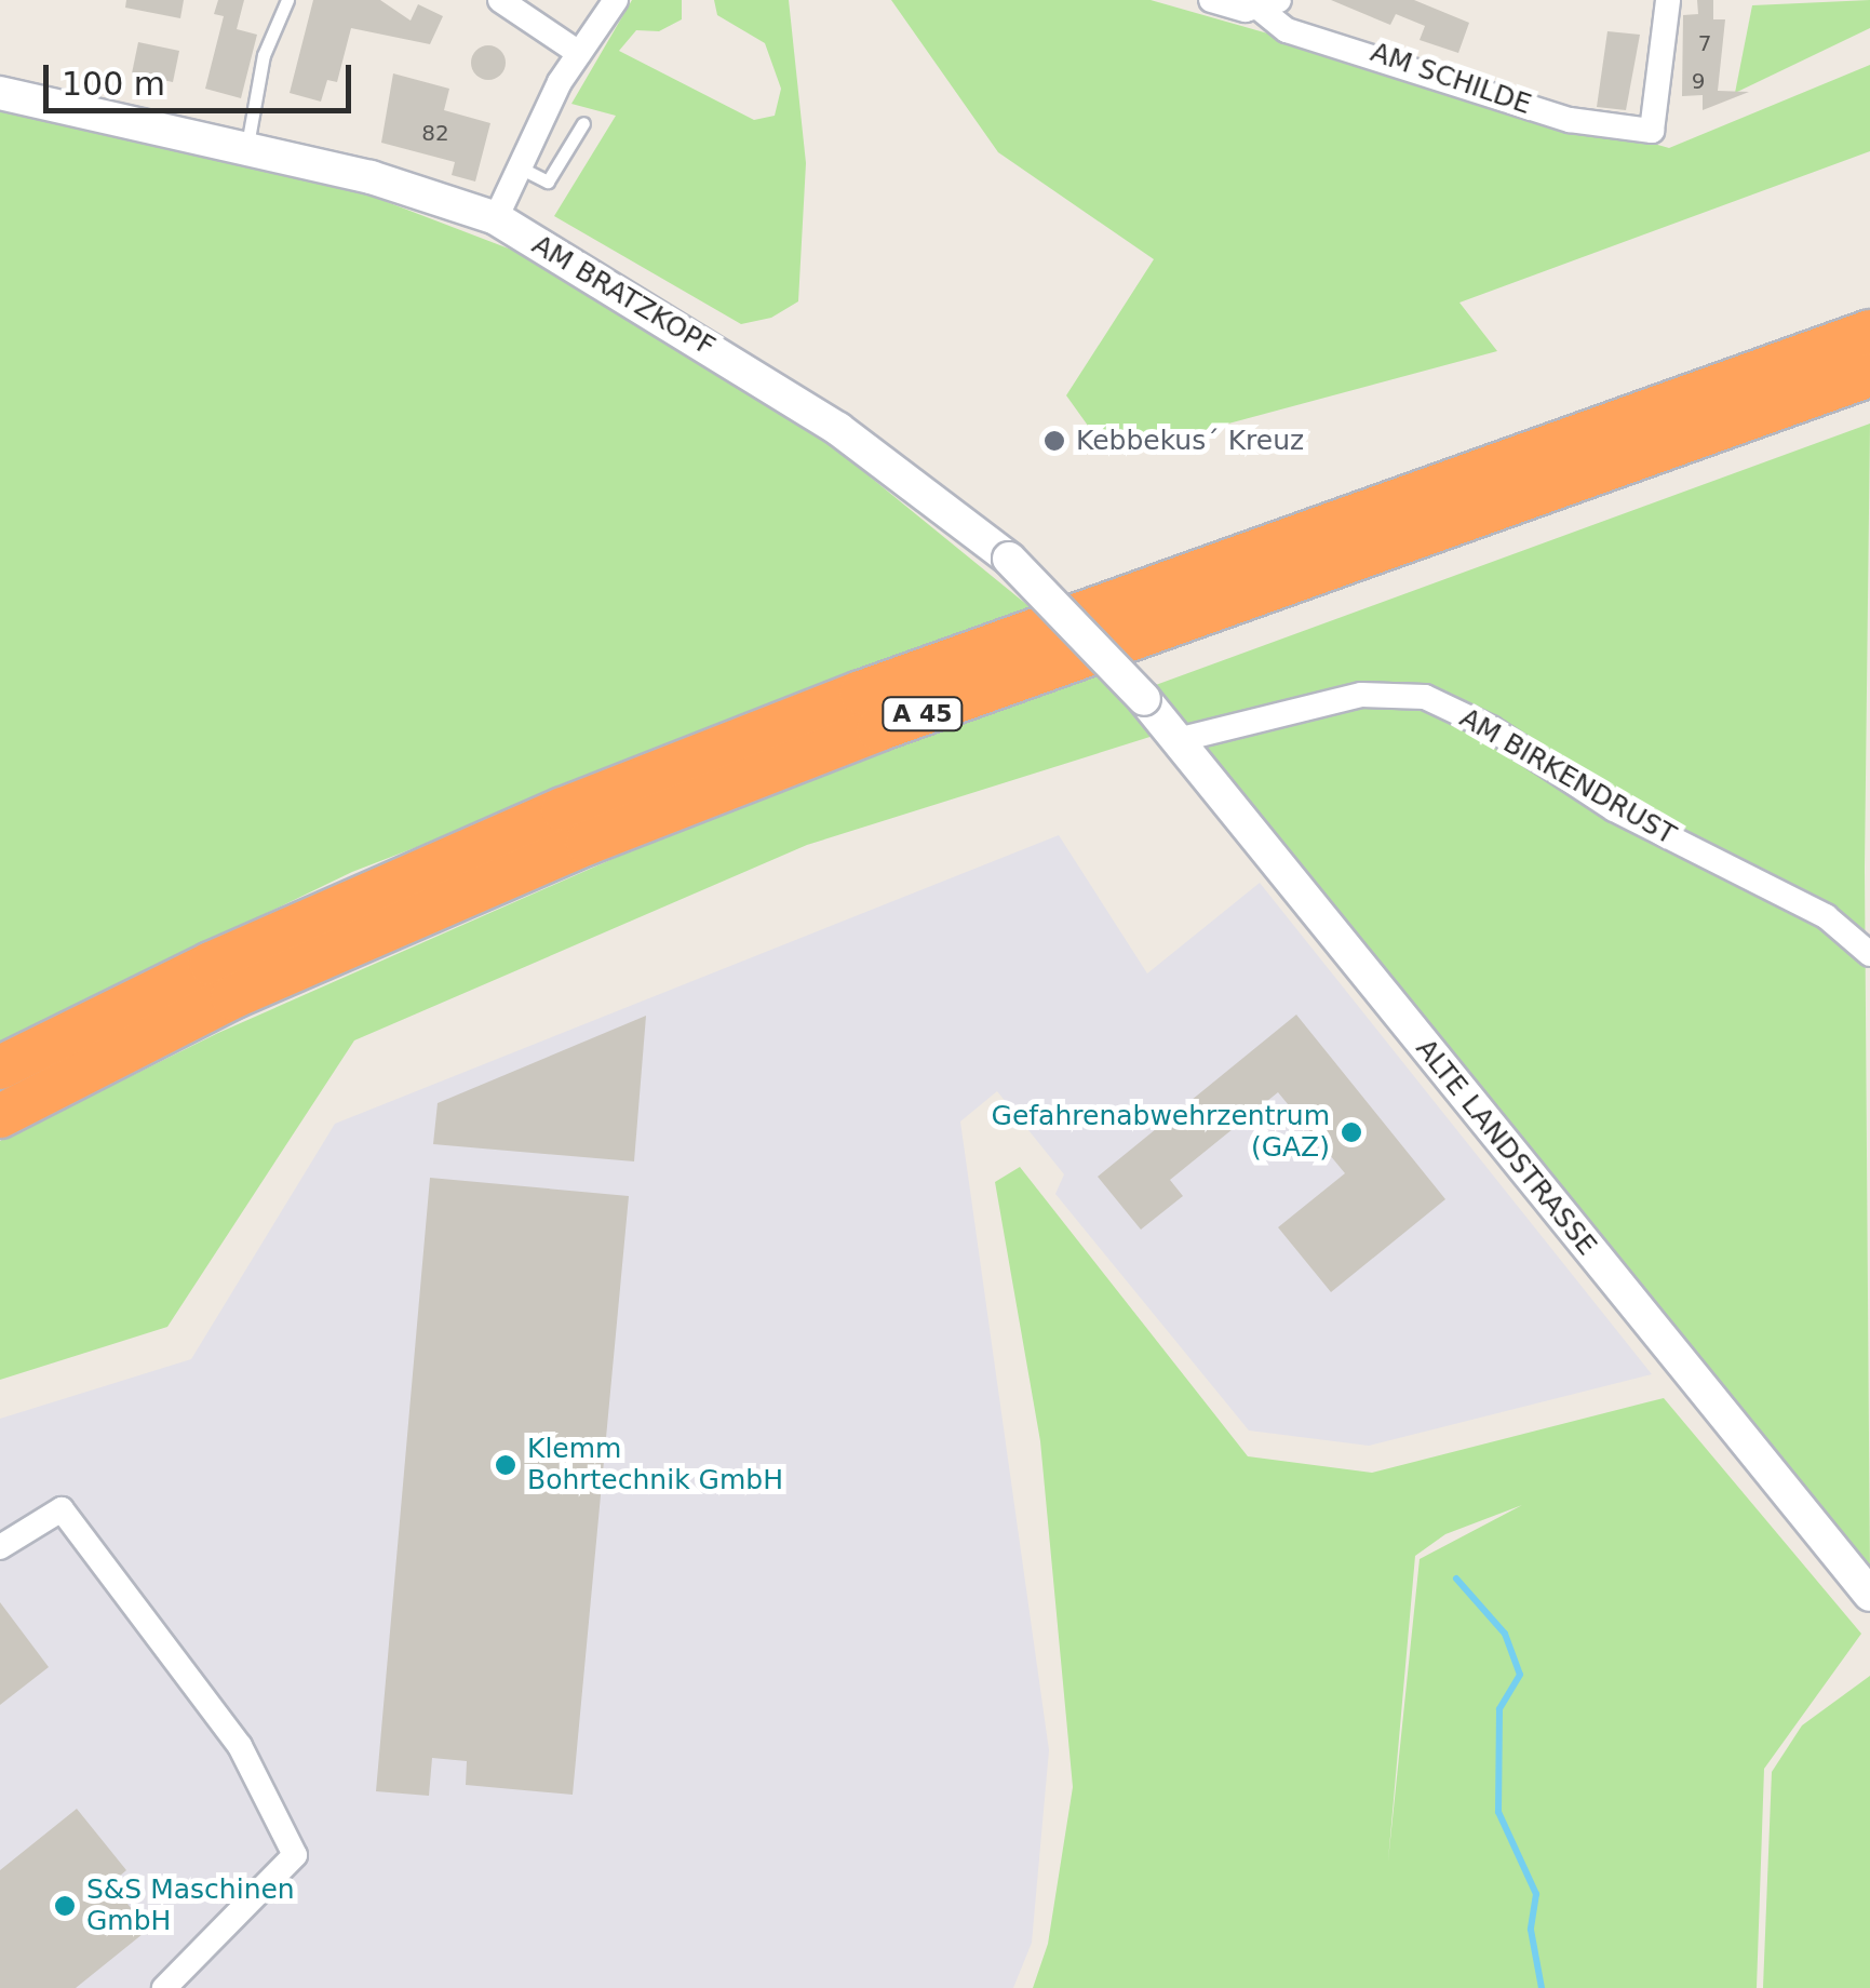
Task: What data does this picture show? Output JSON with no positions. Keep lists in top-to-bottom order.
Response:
{
  "streets": {
    "highway": ["A 45"],
    "street": [
      "AM SCHILDE",
      "AM BRATZKOPF",
      "AM BIRKENDRUST",
      "ALTE LANDSTRASSE"
    ]
  },
  "crossings": [
    ["AM BRATZKOPF", "ALTE LANDSTRASSE"],
    ["AM BIRKENDRUST", "ALTE LANDSTRASSE"]
  ],
  "places": [
    "Kebbekus´ Kreuz",
    "Gefahrenabwehrzentrum (GAZ)",
    "Klemm Bohrtechnik GmbH",
    "S&S Maschinen GmbH"
  ],
  "house_numbers": ["7", "9", "82"],
  "scale_bar": "100 m"
}
